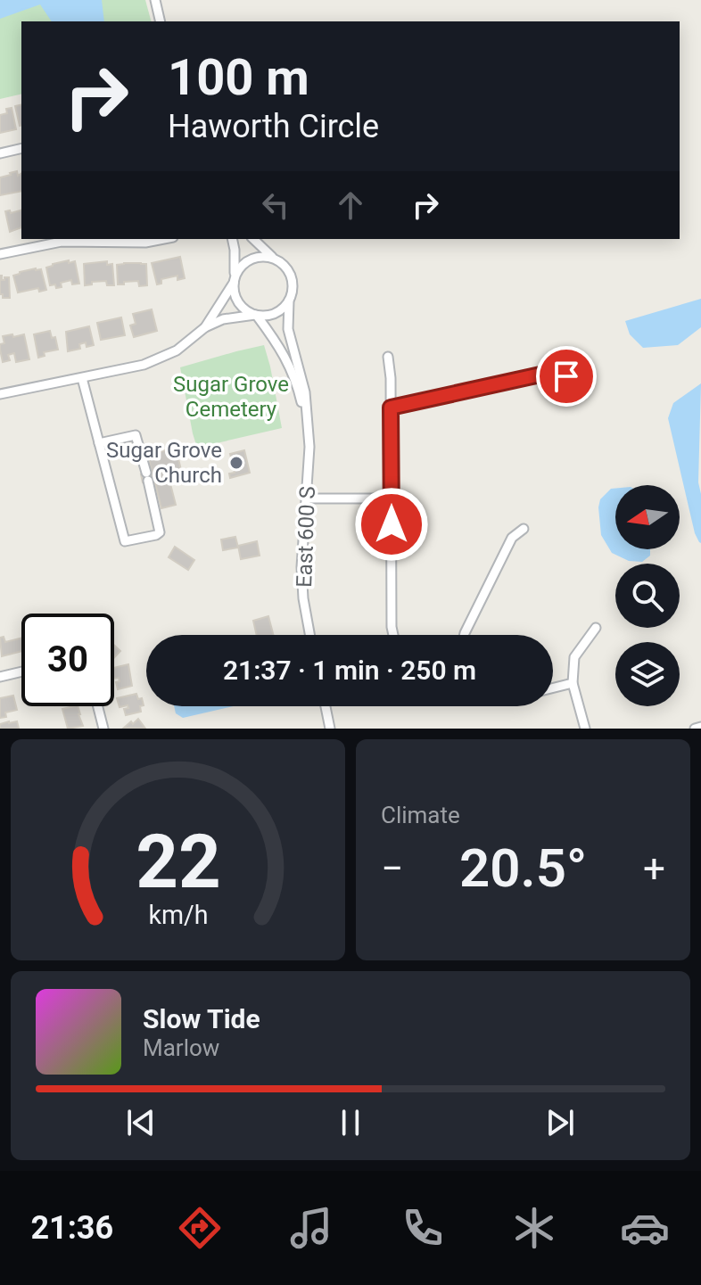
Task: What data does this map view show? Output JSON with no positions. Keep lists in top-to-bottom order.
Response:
{
  "streets": {
    "street": ["East 600 S"]
  },
  "parks": ["Sugar Grove Cemetery"],
  "places": ["Sugar Grove Church"],
  "north": "left",
  "page": {
    "turn": ["100 m", "Haworth Circle"],
    "limit": "30",
    "trip": "21:37 · 1 min · 250 m",
    "tile": "Climate",
    "heat": ["−", "20.5°", "+"],
    "song": ["Slow Tide", "Marlow"],
    "tabs": "21:36",
    "gauge": ["22", "km/h"]
  }
}
